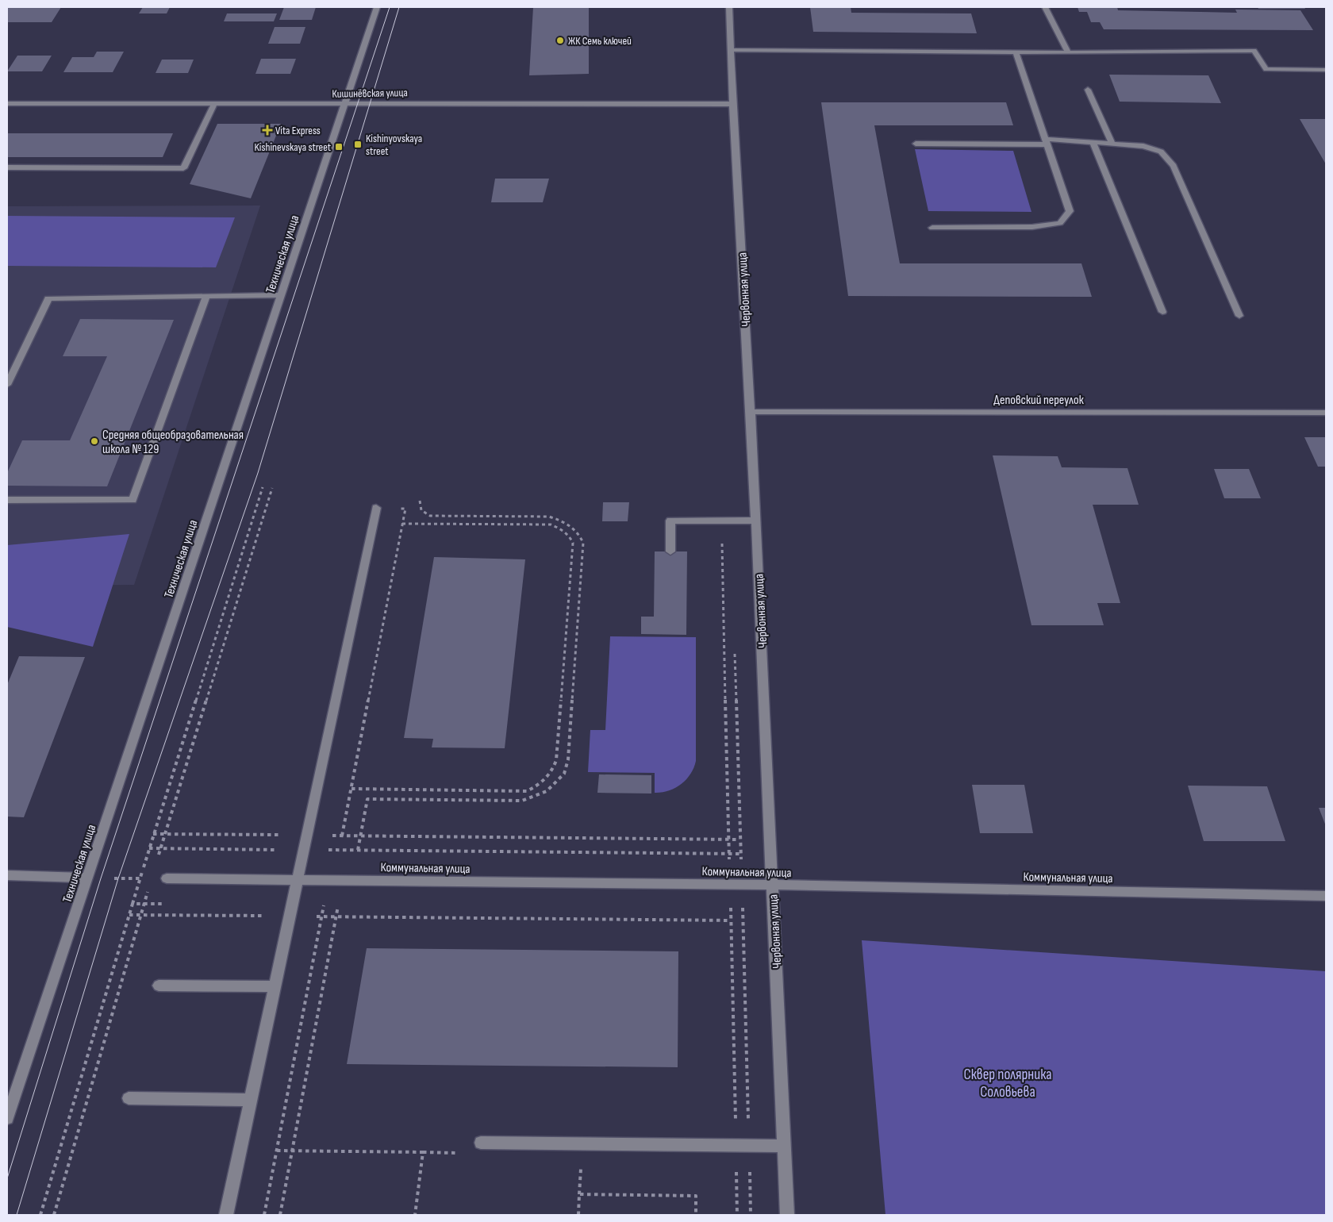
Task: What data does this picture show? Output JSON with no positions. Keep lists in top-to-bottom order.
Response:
{
  "streets": {
    "street": [
      "Кишинёвская улица",
      "Техническая улица",
      "Червонная улица",
      "Деповский переулок",
      "Коммунальная улица"
    ]
  },
  "crossings": [
    ["Кишинёвская улица", "Техническая улица"],
    ["Кишинёвская улица", "Червонная улица"],
    ["Червонная улица", "Деповский переулок"],
    ["Червонная улица", "Коммунальная улица"]
  ],
  "parks": ["Сквер полярника Соловьева"],
  "places": {
    "other": ["ЖК Семь ключей", "Средняя общеобразовательная школа № 129"],
    "health": ["Vita Express"],
    "transit": ["Kishinyovskaya street", "Kishinevskaya street"]
  }
}
